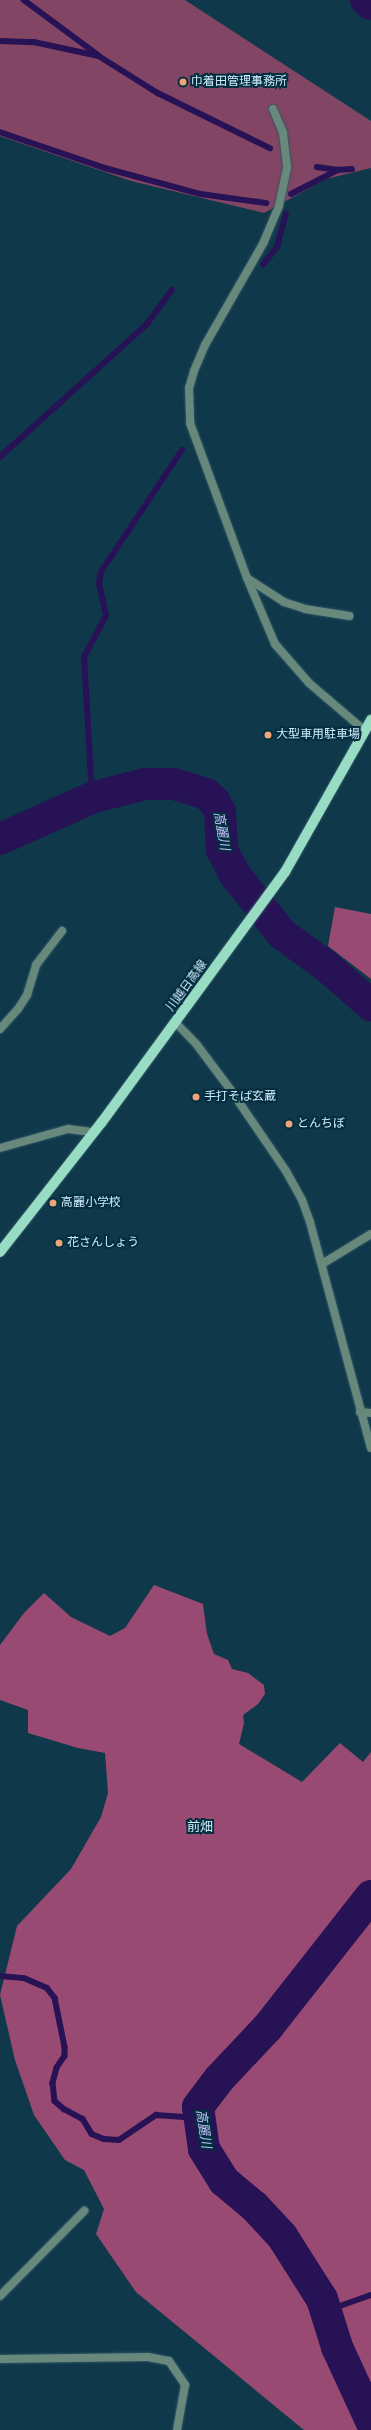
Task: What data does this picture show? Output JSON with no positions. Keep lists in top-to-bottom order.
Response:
{
  "streets": {
    "main road": ["川越日高線"]
  },
  "districts": ["前畑"],
  "water": ["高麗川"],
  "places": [
    "巾着田管理事務所",
    "大型車用駐車場",
    "手打そば玄蔵",
    "とんちぼ",
    "高麗小学校",
    "花さんしょう"
  ]
}
